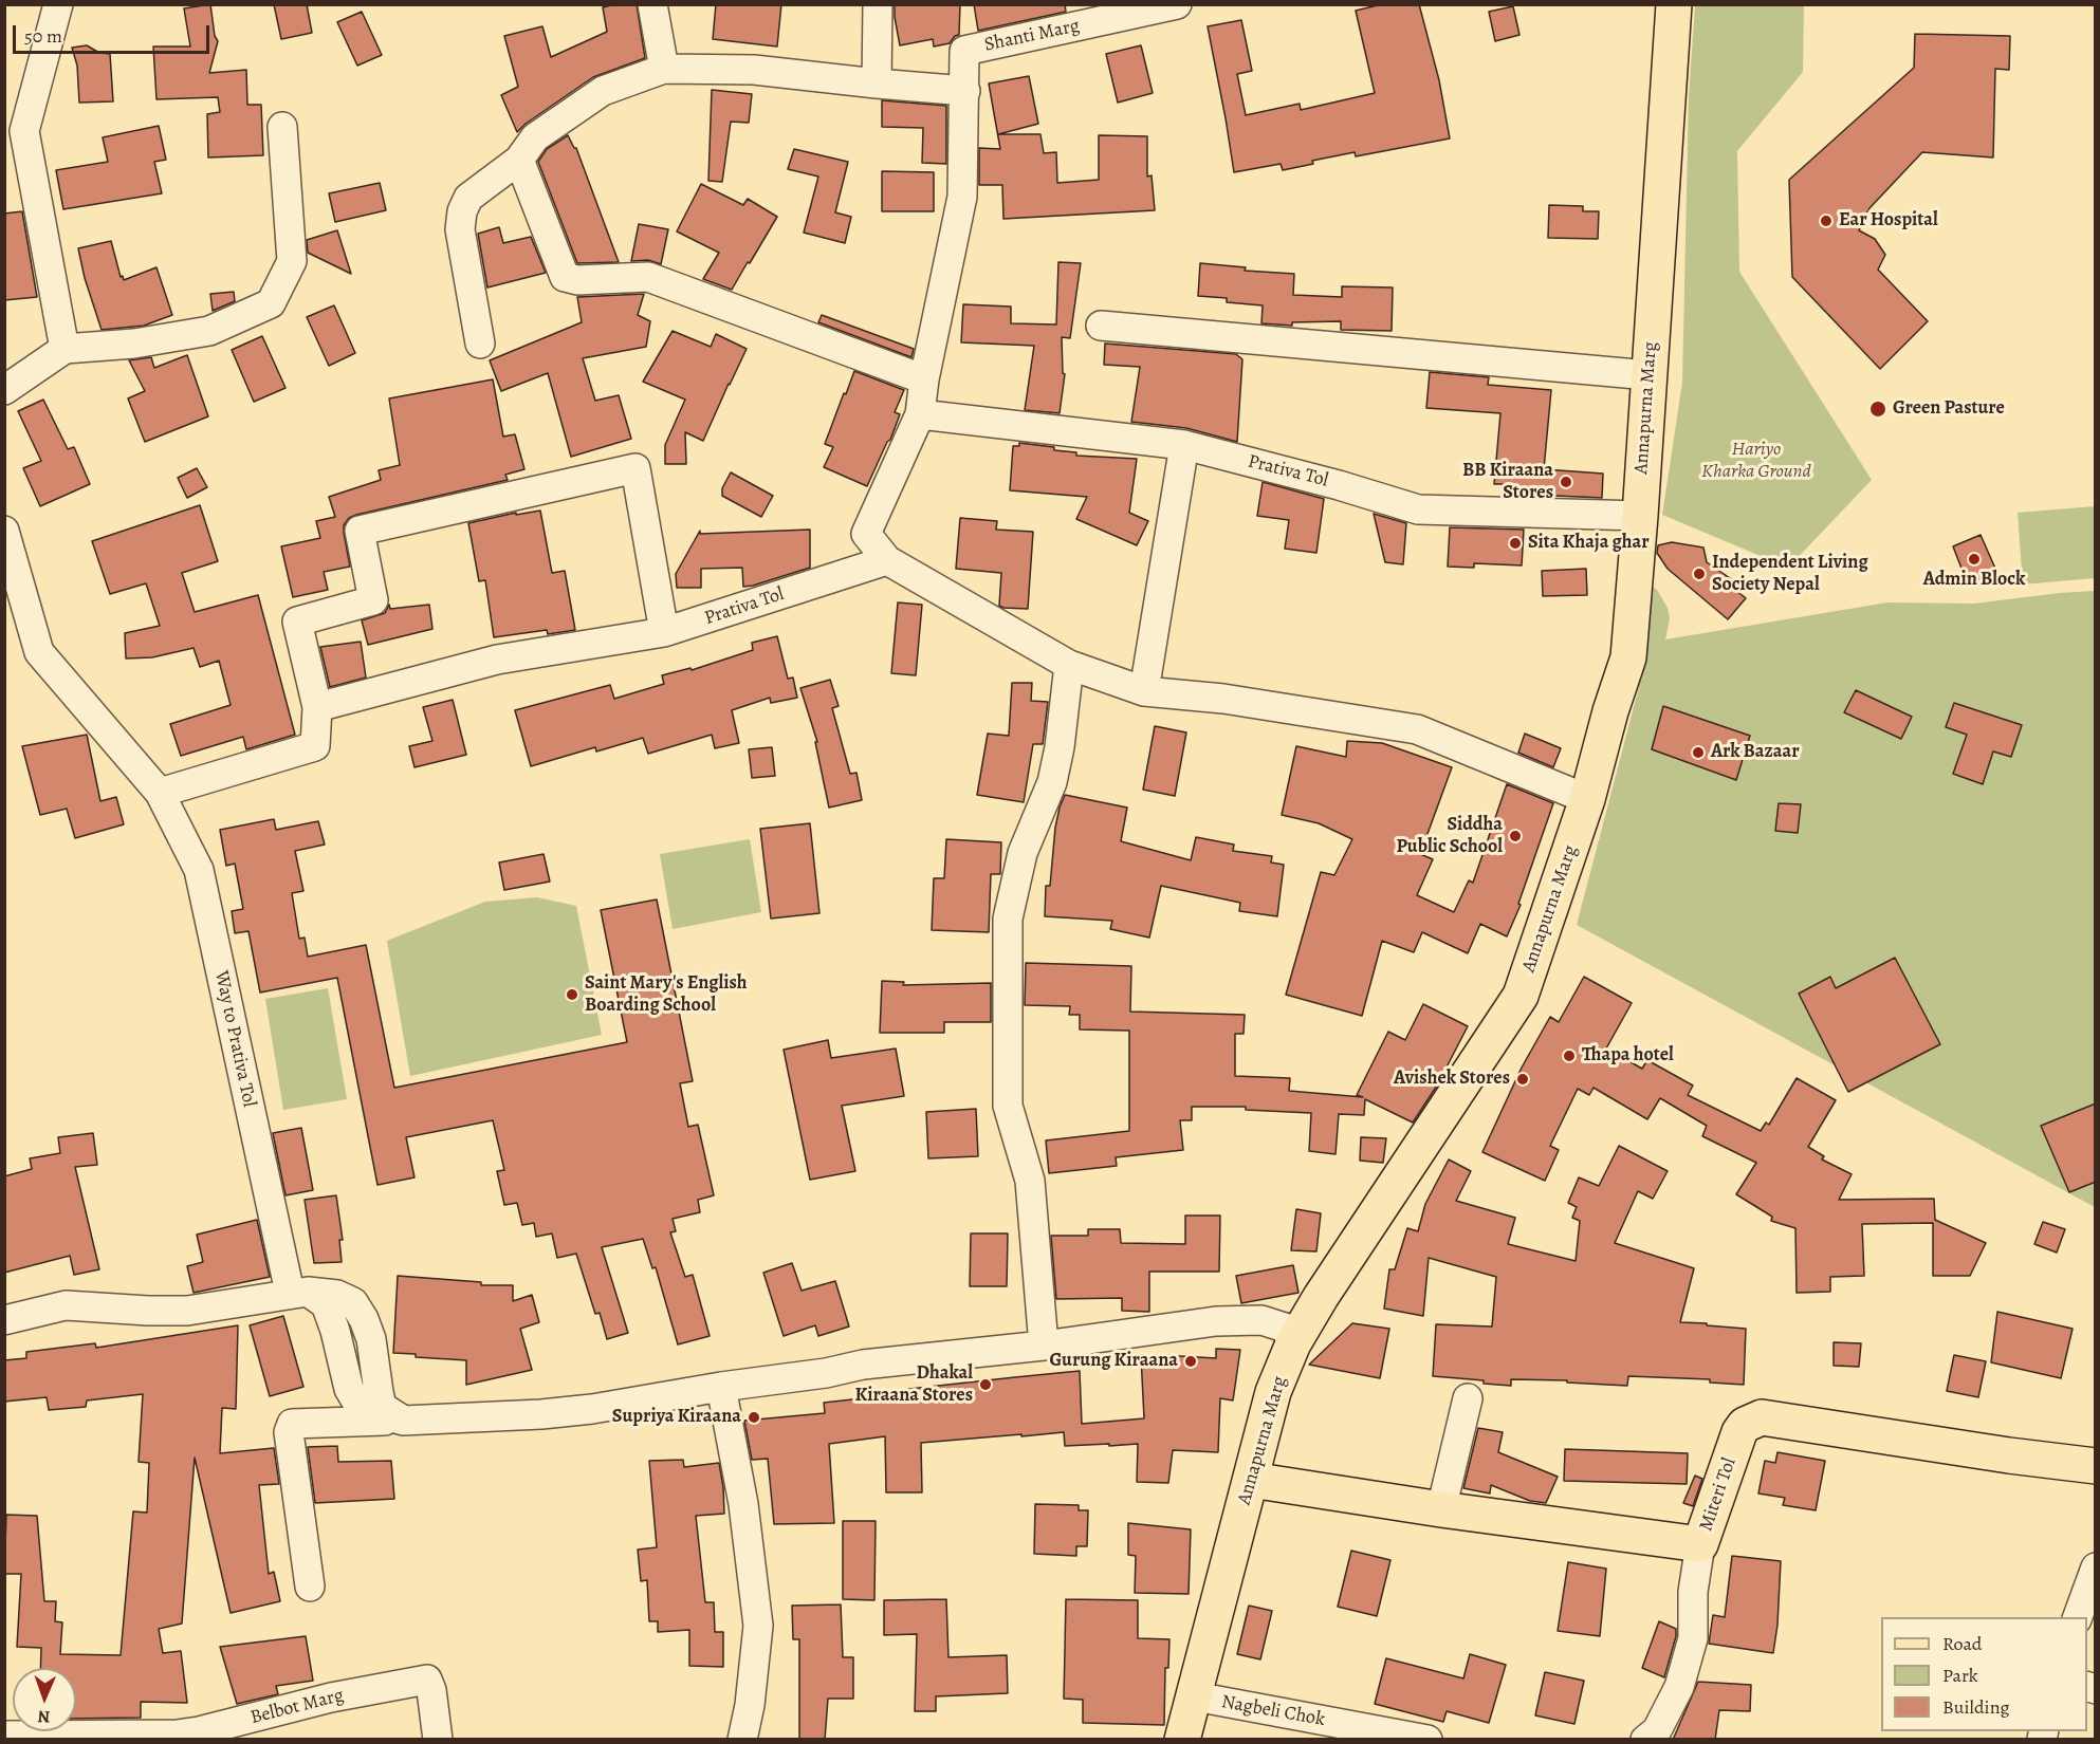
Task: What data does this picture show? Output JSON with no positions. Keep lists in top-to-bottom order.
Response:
{
  "streets": {
    "main road": ["Annapurna Marg", "Miteri Tol"],
    "street": [
      "Shanti Marg",
      "Prativa Tol",
      "Way to Prativa Tol",
      "Belbot Marg",
      "Nagbeli Chok"
    ]
  },
  "crossings": [
    ["Annapurna Marg", "Prativa Tol"],
    ["Annapurna Marg", "Miteri Tol"],
    ["Annapurna Marg", "Nagbeli Chok"]
  ],
  "parks": ["Hariyo Kharka Ground"],
  "places": [
    "Ear Hospital",
    "Green Pasture",
    "BB Kiraana Stores",
    "Sita Khaja ghar",
    "Admin Block",
    "Independent Living Society Nepal",
    "Ark Bazaar",
    "Siddha Public School",
    "Saint Mary's English Boarding School",
    "Thapa hotel",
    "Avishek Stores",
    "Gurung Kiraana",
    "Dhakal Kiraana Stores",
    "Supriya Kiraana"
  ],
  "legend": ["Road", "Park", "Building"],
  "scale_bar": "50 m",
  "north": "bottom"
}
